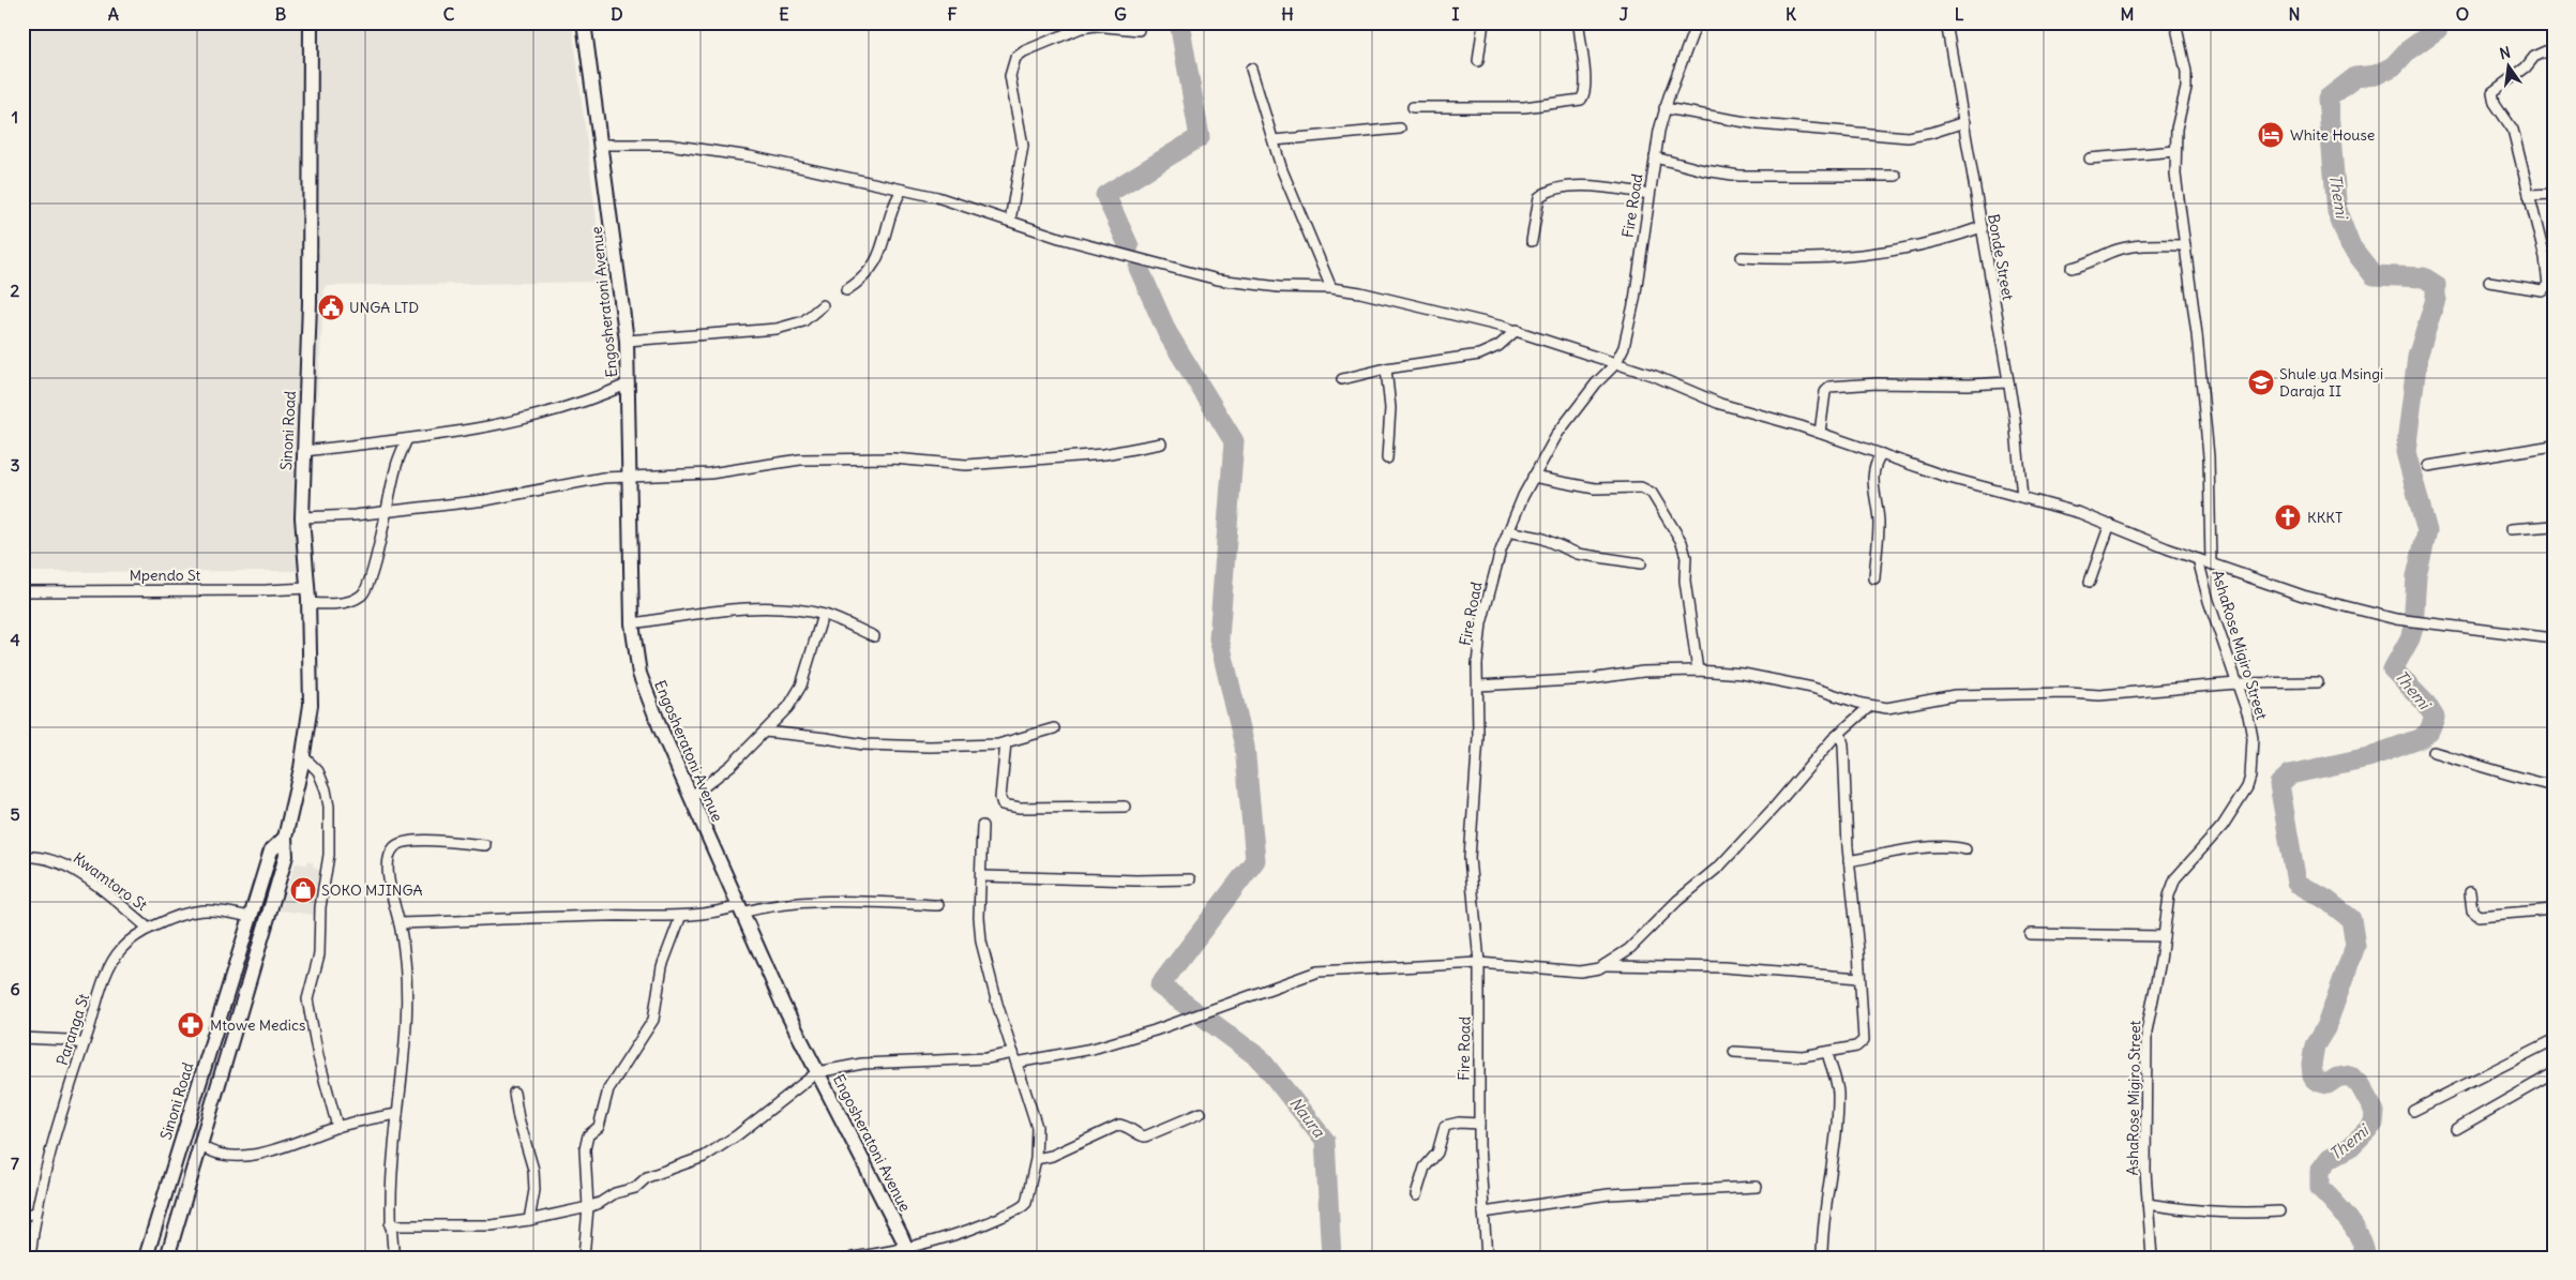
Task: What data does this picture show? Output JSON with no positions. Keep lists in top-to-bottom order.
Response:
{
  "streets": {
    "street": [
      "Fire Road",
      "Bonde Street",
      "Engosheratoni Avenue",
      "Sinoni Road",
      "Mpendo St",
      "AshaRose Migiro Street",
      "Kwamtoro St",
      "Paranga St"
    ]
  },
  "crossings": [
    ["Sinoni Road", "Mpendo St"],
    ["Sinoni Road", "Paranga St"],
    ["Kwamtoro St", "Paranga St"]
  ],
  "water": ["Themi", "Naura"],
  "places": {
    "hotel": ["White House"],
    "public building": ["UNGA LTD"],
    "school or university": ["Shule ya Msingi Daraja II"],
    "church": ["KKKT"],
    "shop": ["SOKO MJINGA"],
    "pharmacy": ["Mtowe Medics"]
  },
  "north": "top",
  "grid": {
    "columns": [
      "A",
      "B",
      "C",
      "D",
      "E",
      "F",
      "G",
      "H",
      "I",
      "J",
      "K",
      "L",
      "M",
      "N",
      "O"
    ],
    "rows": [
      "1",
      "2",
      "3",
      "4",
      "5",
      "6",
      "7"
    ]
  }
}
